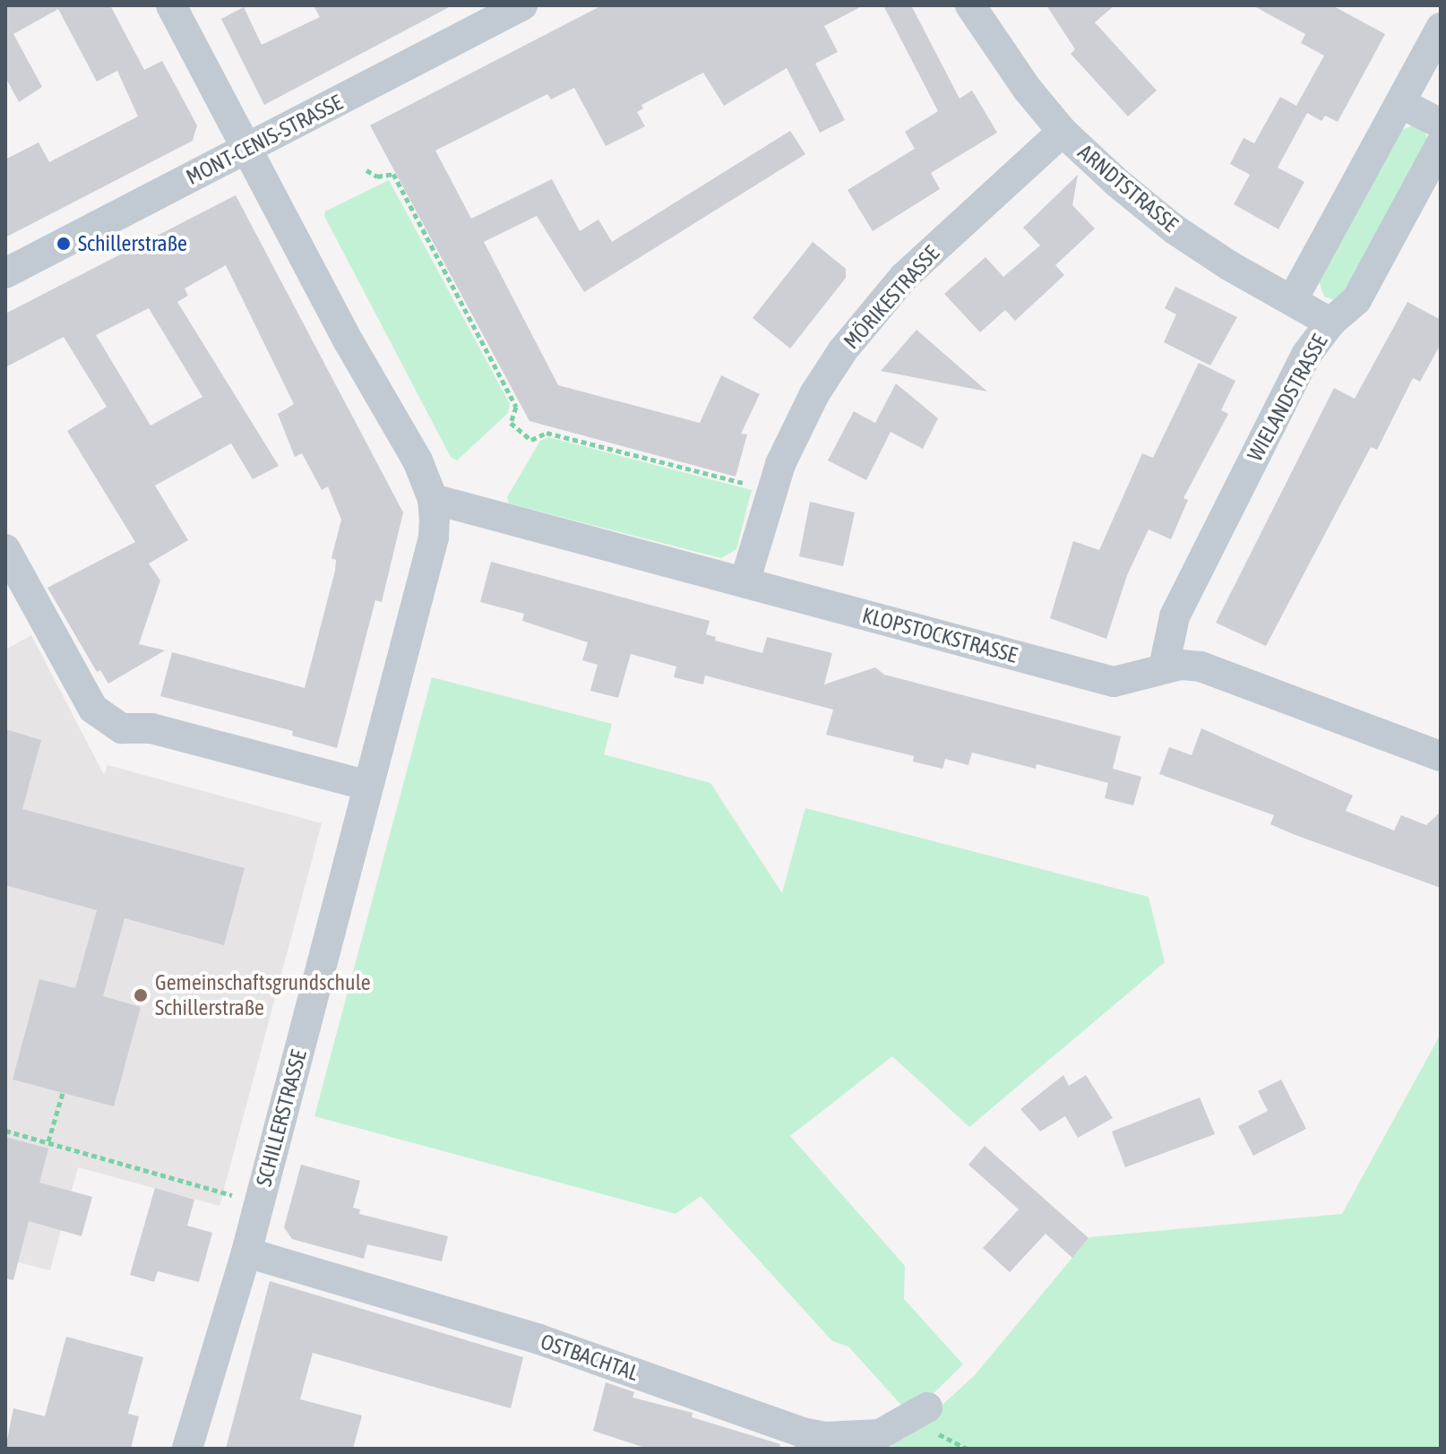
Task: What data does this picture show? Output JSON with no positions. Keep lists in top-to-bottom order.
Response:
{
  "streets": {
    "street": [
      "MONT-CENIS-STRASSE",
      "ARNDTSTRASSE",
      "MÖRIKESTRASSE",
      "WIELANDSTRASSE",
      "KLOPSTOCKSTRASSE",
      "SCHILLERSTRASSE",
      "OSTBACHTAL"
    ]
  },
  "crossings": [
    ["MONT-CENIS-STRASSE", "SCHILLERSTRASSE"],
    ["ARNDTSTRASSE", "MÖRIKESTRASSE"],
    ["ARNDTSTRASSE", "WIELANDSTRASSE"],
    ["MÖRIKESTRASSE", "KLOPSTOCKSTRASSE"],
    ["WIELANDSTRASSE", "KLOPSTOCKSTRASSE"],
    ["KLOPSTOCKSTRASSE", "SCHILLERSTRASSE"],
    ["SCHILLERSTRASSE", "OSTBACHTAL"]
  ],
  "places": ["Schillerstraße", "Gemeinschaftsgrundschule Schillerstraße"]
}
